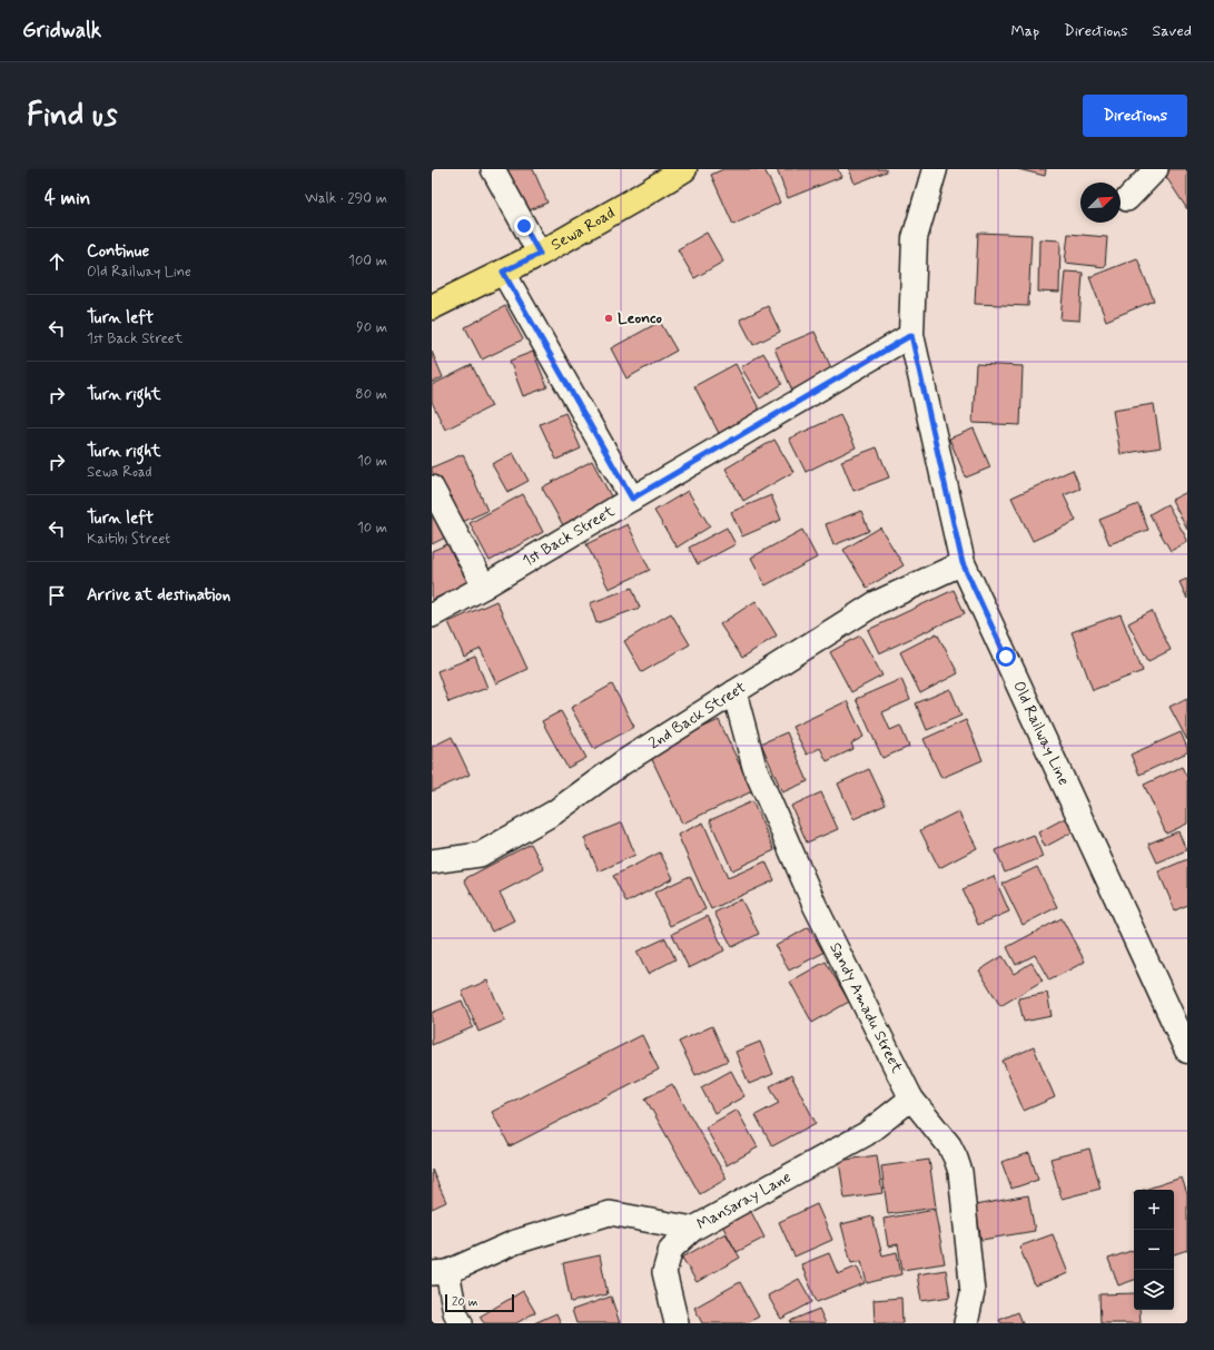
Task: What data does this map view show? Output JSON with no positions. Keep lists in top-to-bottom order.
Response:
{
  "streets": {
    "main road": ["Sewa Road"],
    "street": [
      "1st Back Street",
      "2nd Back Street",
      "Old Railway Line",
      "Sandy Amadu Street",
      "Mansaray Lane"
    ]
  },
  "crossings": [
    ["1st Back Street", "Old Railway Line"],
    ["2nd Back Street", "Old Railway Line"],
    ["2nd Back Street", "Sandy Amadu Street"],
    ["Sandy Amadu Street", "Mansaray Lane"]
  ],
  "places": ["Leonco"],
  "scale_bar": "20 m",
  "north": "top right",
  "page": {
    "header": "Gridwalk",
    "nav": ["Map", "Directions", "Saved"],
    "buttons": "Directions",
    "title": "Find us",
    "heading": ["4 min", "Walk · 290 m"],
    "list": [
      ["Continue", "Old Railway Line", "100 m"],
      ["Turn left", "1st Back Street", "90 m"],
      ["Turn right", "80 m"],
      ["Turn right", "Sewa Road", "10 m"],
      ["Turn left", "Kaitibi Street", "10 m"],
      "Arrive at destination"
    ],
    "map_buttons": ["+", "−"],
    "scale": "20 m"
  }
}
